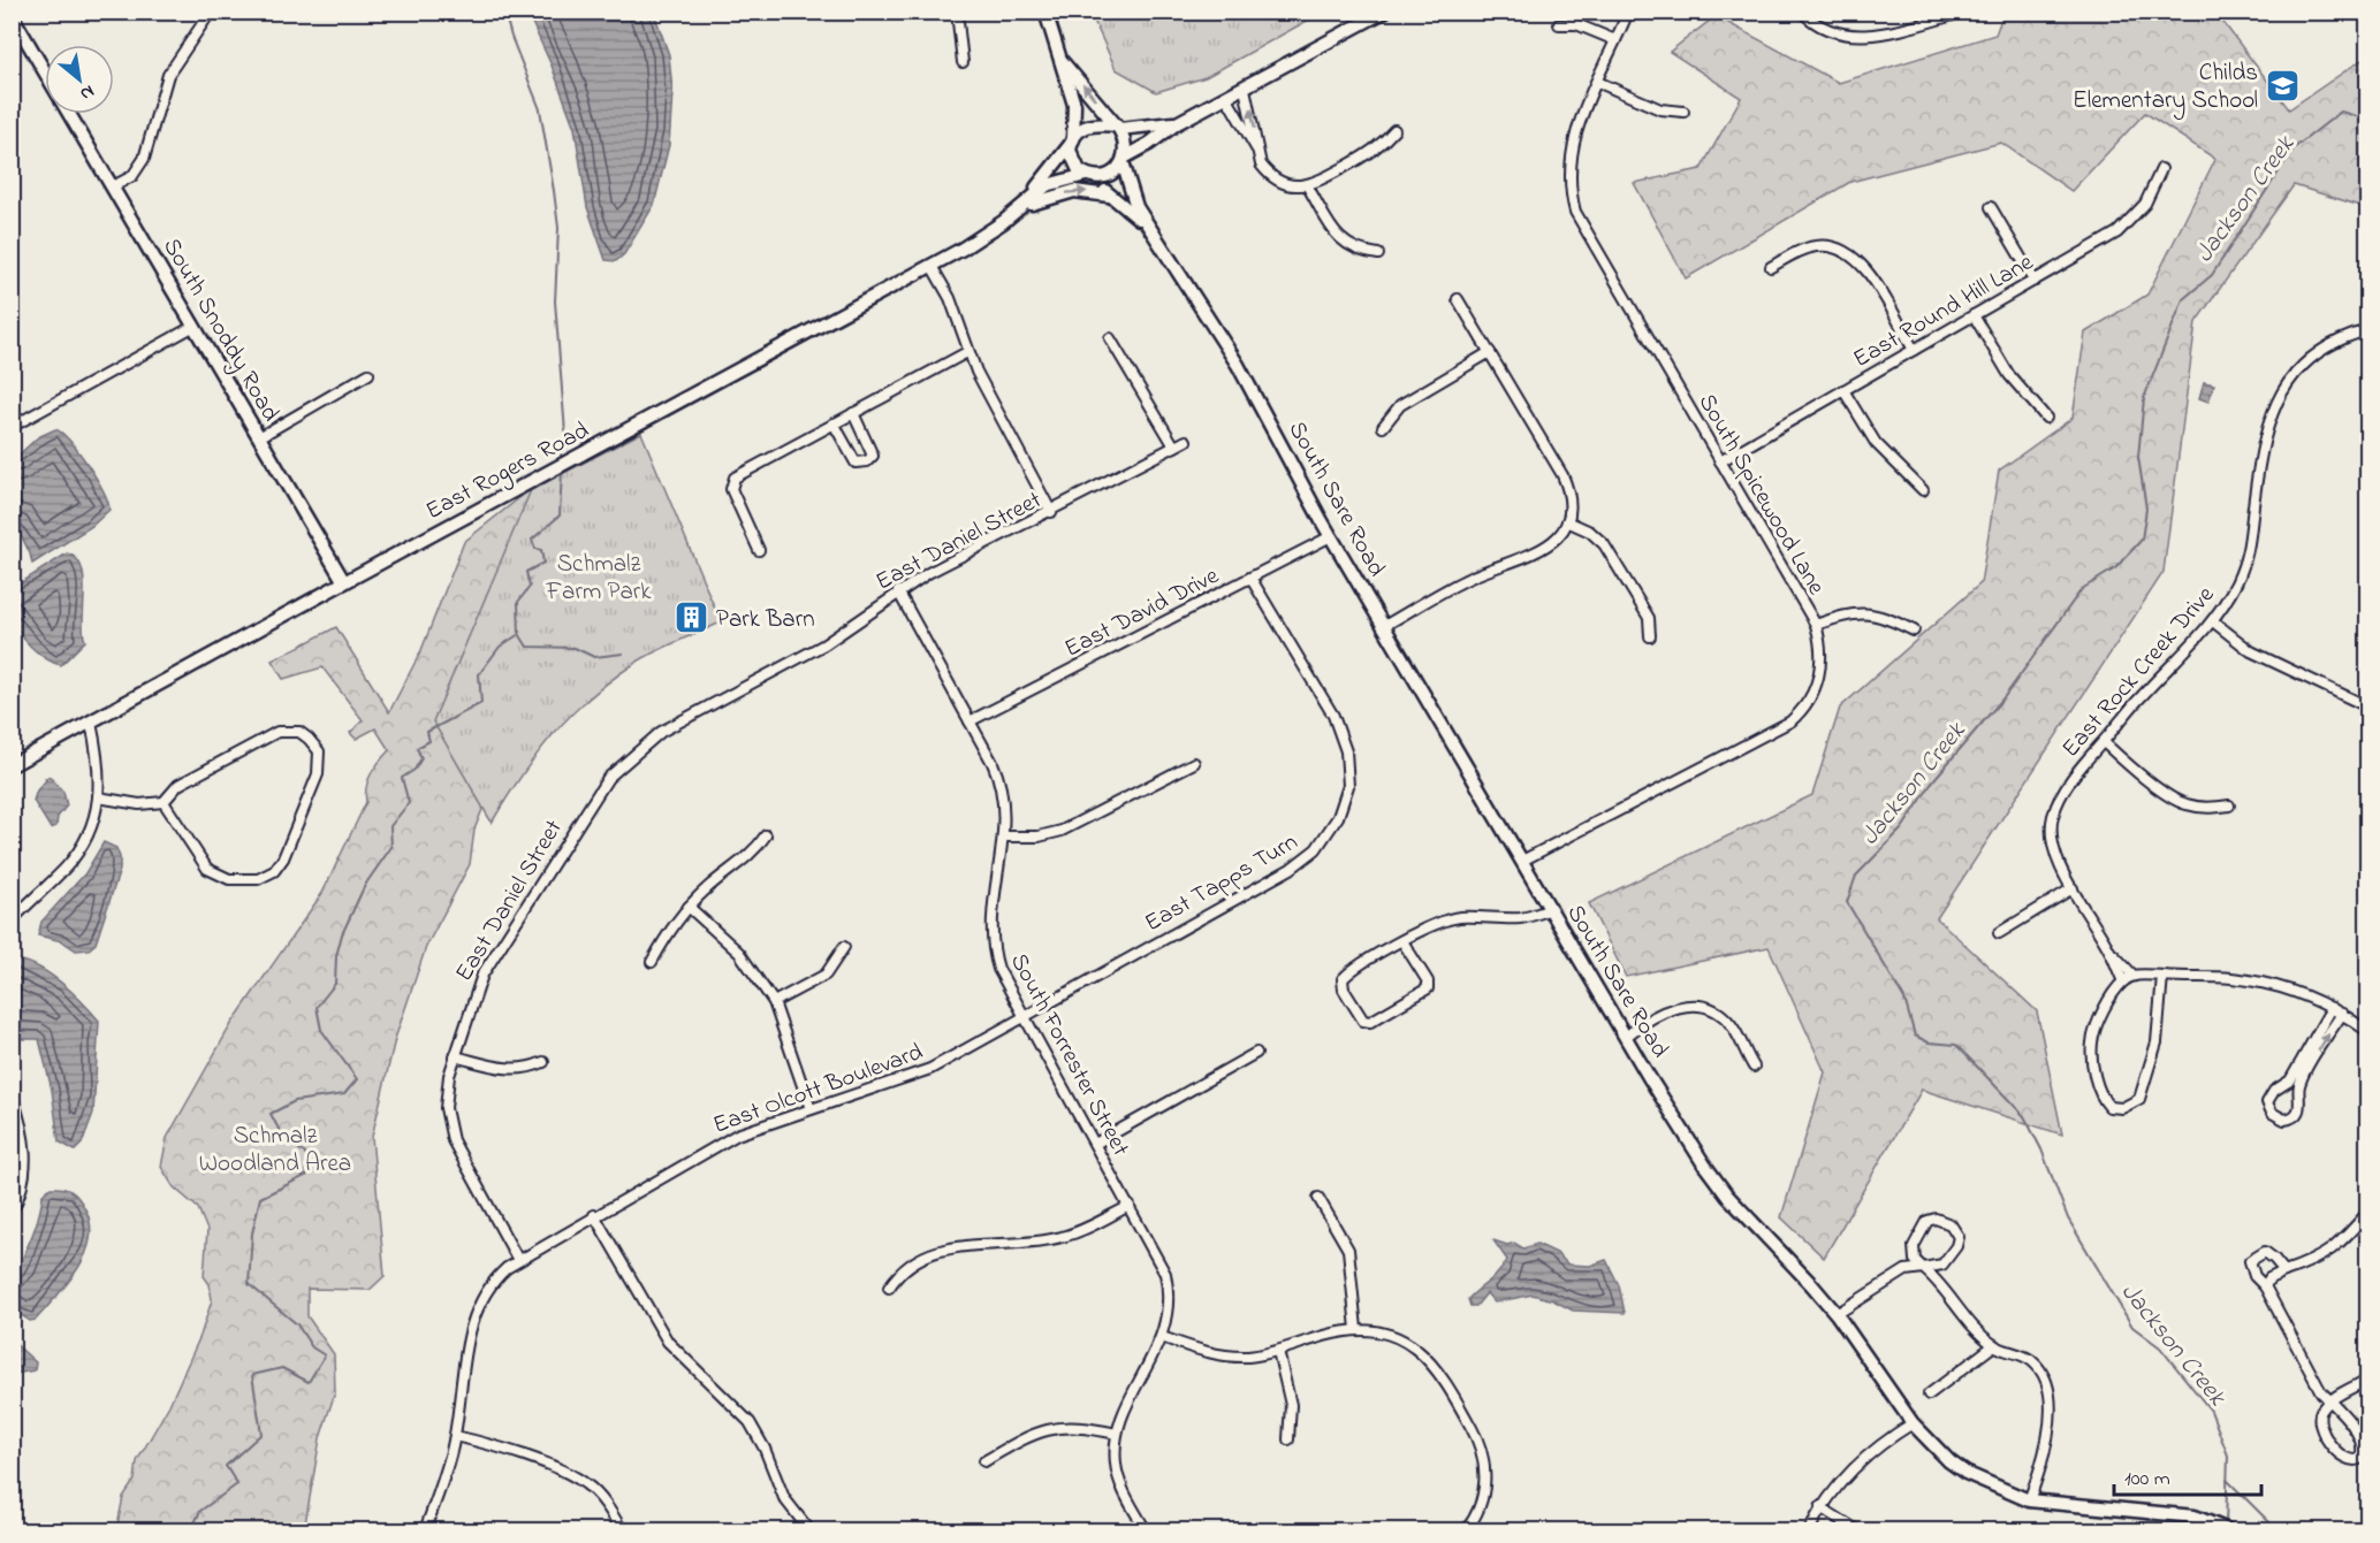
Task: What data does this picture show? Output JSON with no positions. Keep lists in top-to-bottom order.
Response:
{
  "streets": {
    "main road": ["South Snoddy Road", "East Rogers Road", "South Sare Road"],
    "street": [
      "East Round Hill Lane",
      "South Spicewood Lane",
      "East Daniel Street",
      "East David Drive",
      "East Rock Creek Drive",
      "East Tapps Turn",
      "South Forrester Street",
      "East Olcott Boulevard"
    ]
  },
  "crossings": [
    ["East Round Hill Lane", "South Spicewood Lane"],
    ["South Snoddy Road", "East Rogers Road"],
    ["East Rogers Road", "South Sare Road"],
    ["South Spicewood Lane", "South Sare Road"],
    ["South Sare Road", "East David Drive"],
    ["East Daniel Street", "South Forrester Street"],
    ["East Daniel Street", "East Olcott Boulevard"],
    ["East David Drive", "East Tapps Turn"],
    ["East David Drive", "South Forrester Street"],
    ["East Tapps Turn", "South Forrester Street"],
    ["East Tapps Turn", "East Olcott Boulevard"],
    ["South Forrester Street", "East Olcott Boulevard"]
  ],
  "water": ["Jackson Creek"],
  "parks": ["Schmalz Farm Park", "Schmalz Woodland Area"],
  "places": {
    "school or university": ["Childs Elementary School"],
    "building": ["Park Barn"]
  },
  "scale_bar": "100 m",
  "north": "bottom right"
}
